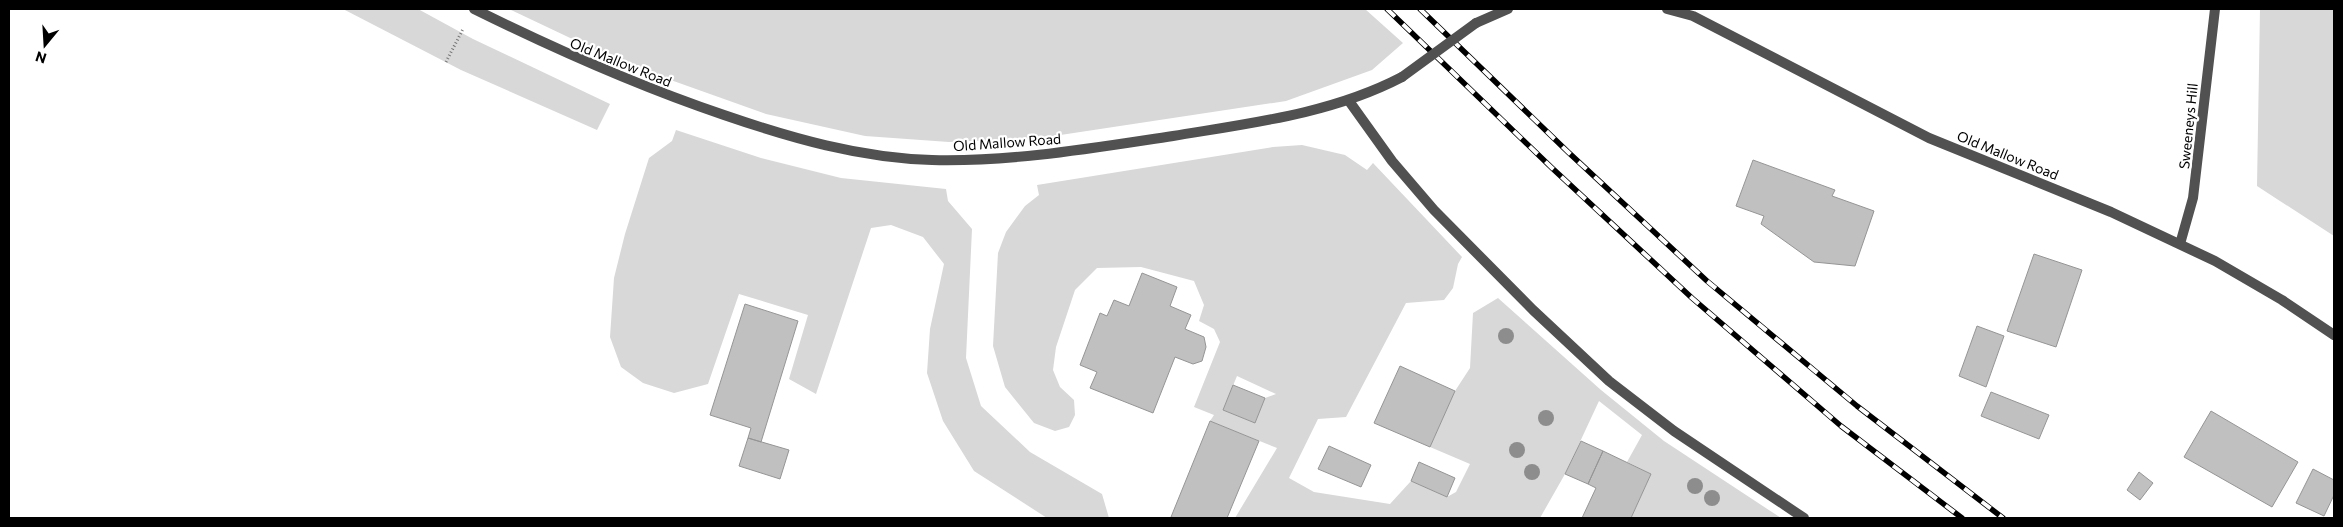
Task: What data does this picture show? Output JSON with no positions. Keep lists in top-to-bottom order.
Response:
{
  "streets": {
    "street": ["Old Mallow Road", "Sweeneys Hill"]
  },
  "crossings": [
    ["Old Mallow Road", "Sweeneys Hill"]
  ],
  "north": "bottom"
}
